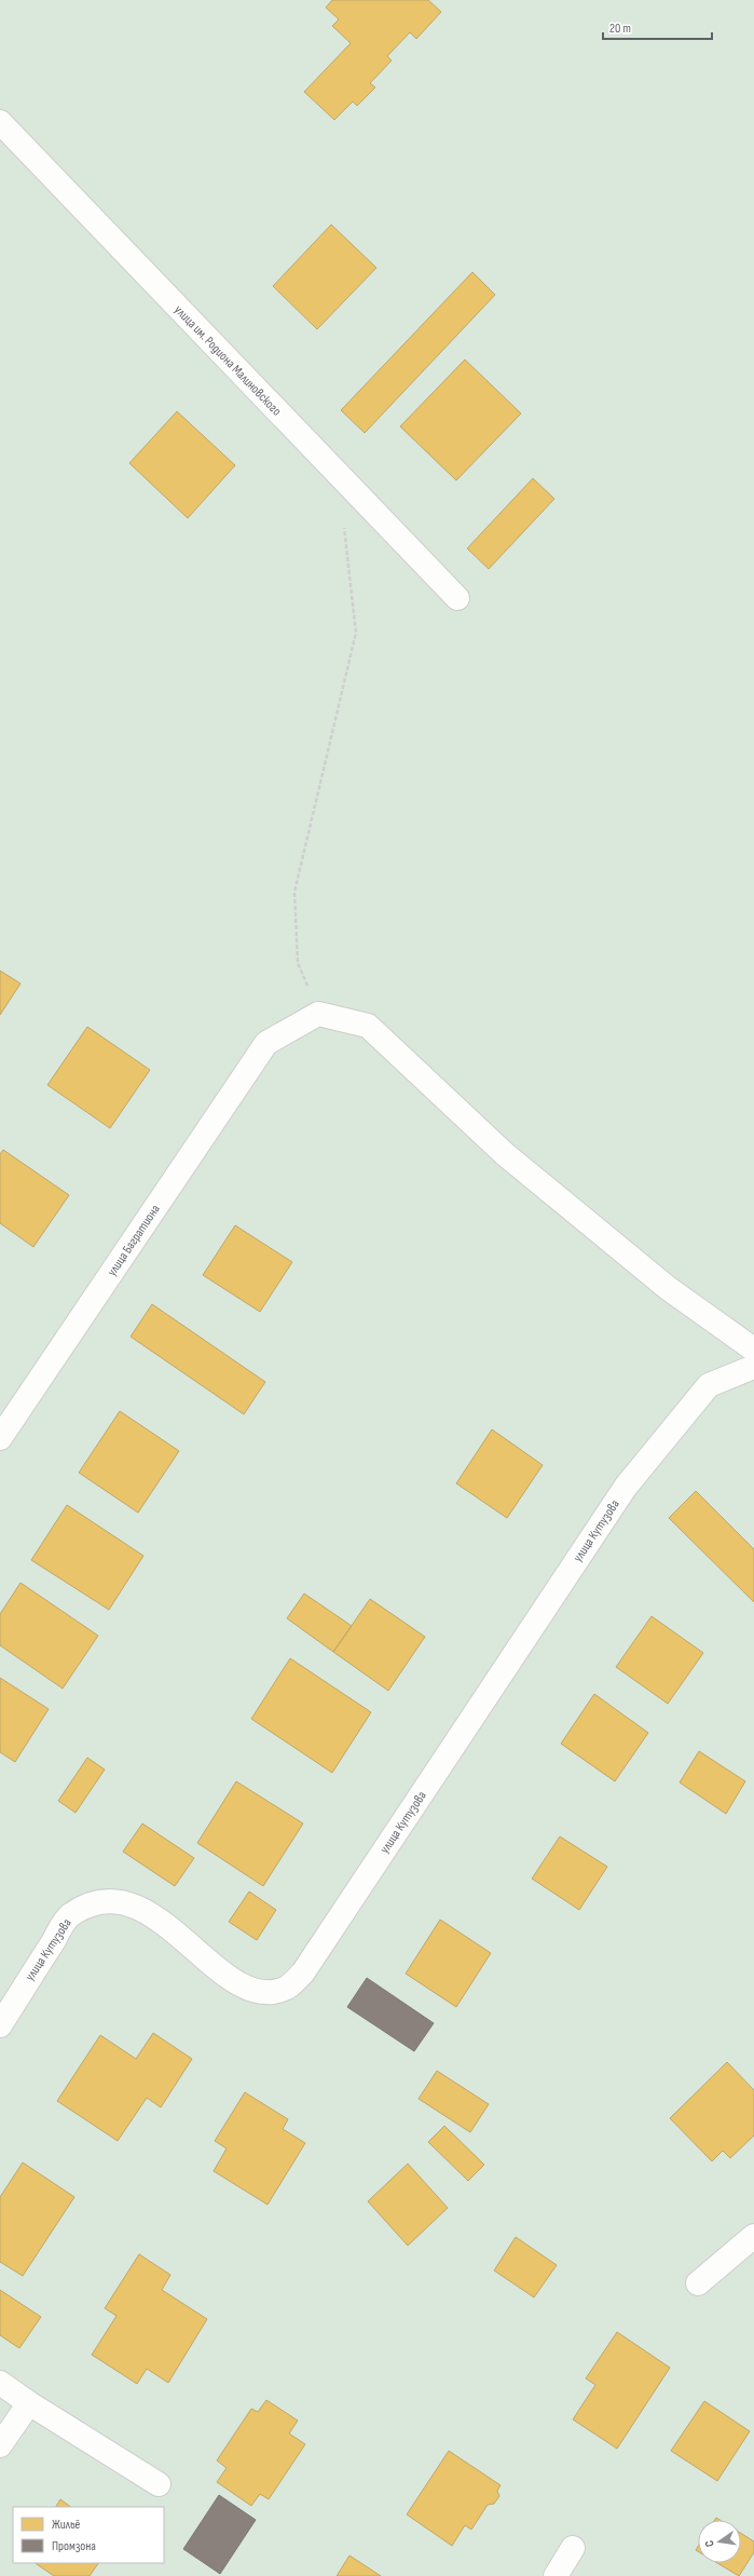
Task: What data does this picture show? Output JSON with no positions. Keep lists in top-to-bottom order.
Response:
{
  "streets": {
    "street": ["улица им. Родиона Малиновского", "улица Багратиона", "улица Кутузова"]
  },
  "legend": ["Жильё", "Промзона"],
  "scale_bar": "20 m",
  "north": "left"
}
